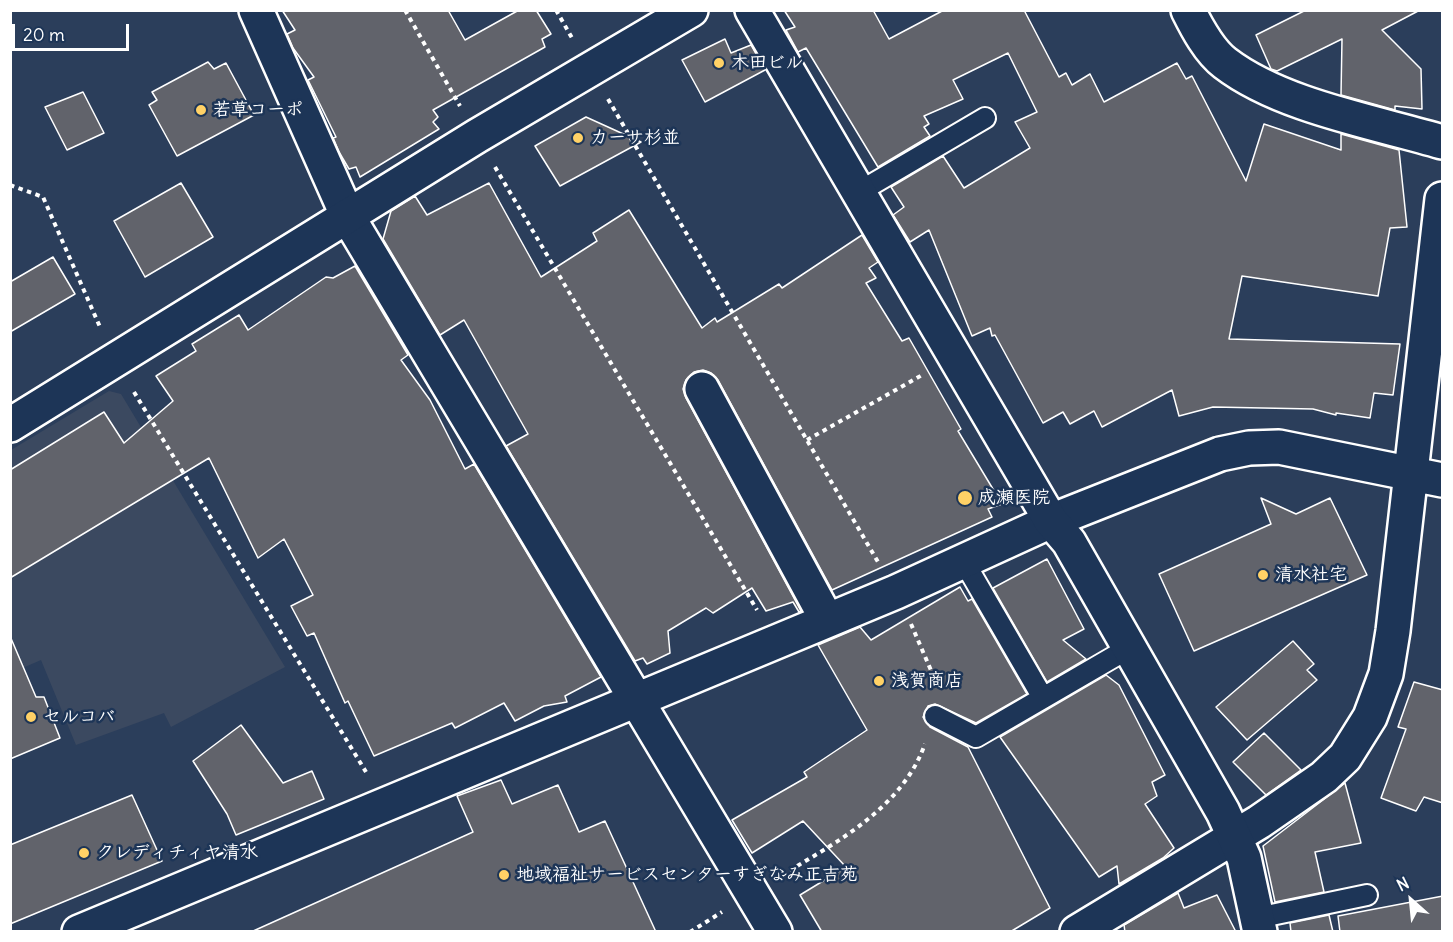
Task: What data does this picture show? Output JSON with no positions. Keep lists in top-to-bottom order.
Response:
{
  "places": [
    "木田ビル",
    "若草コーポ",
    "カーサ杉並",
    "成瀬医院",
    "清水社宅",
    "浅賀商店",
    "セルコバ",
    "クレディチィヤ清水",
    "地域福祉サービスセンターすぎなみ正吉苑"
  ],
  "scale_bar": "20 m",
  "north": "top left"
}
